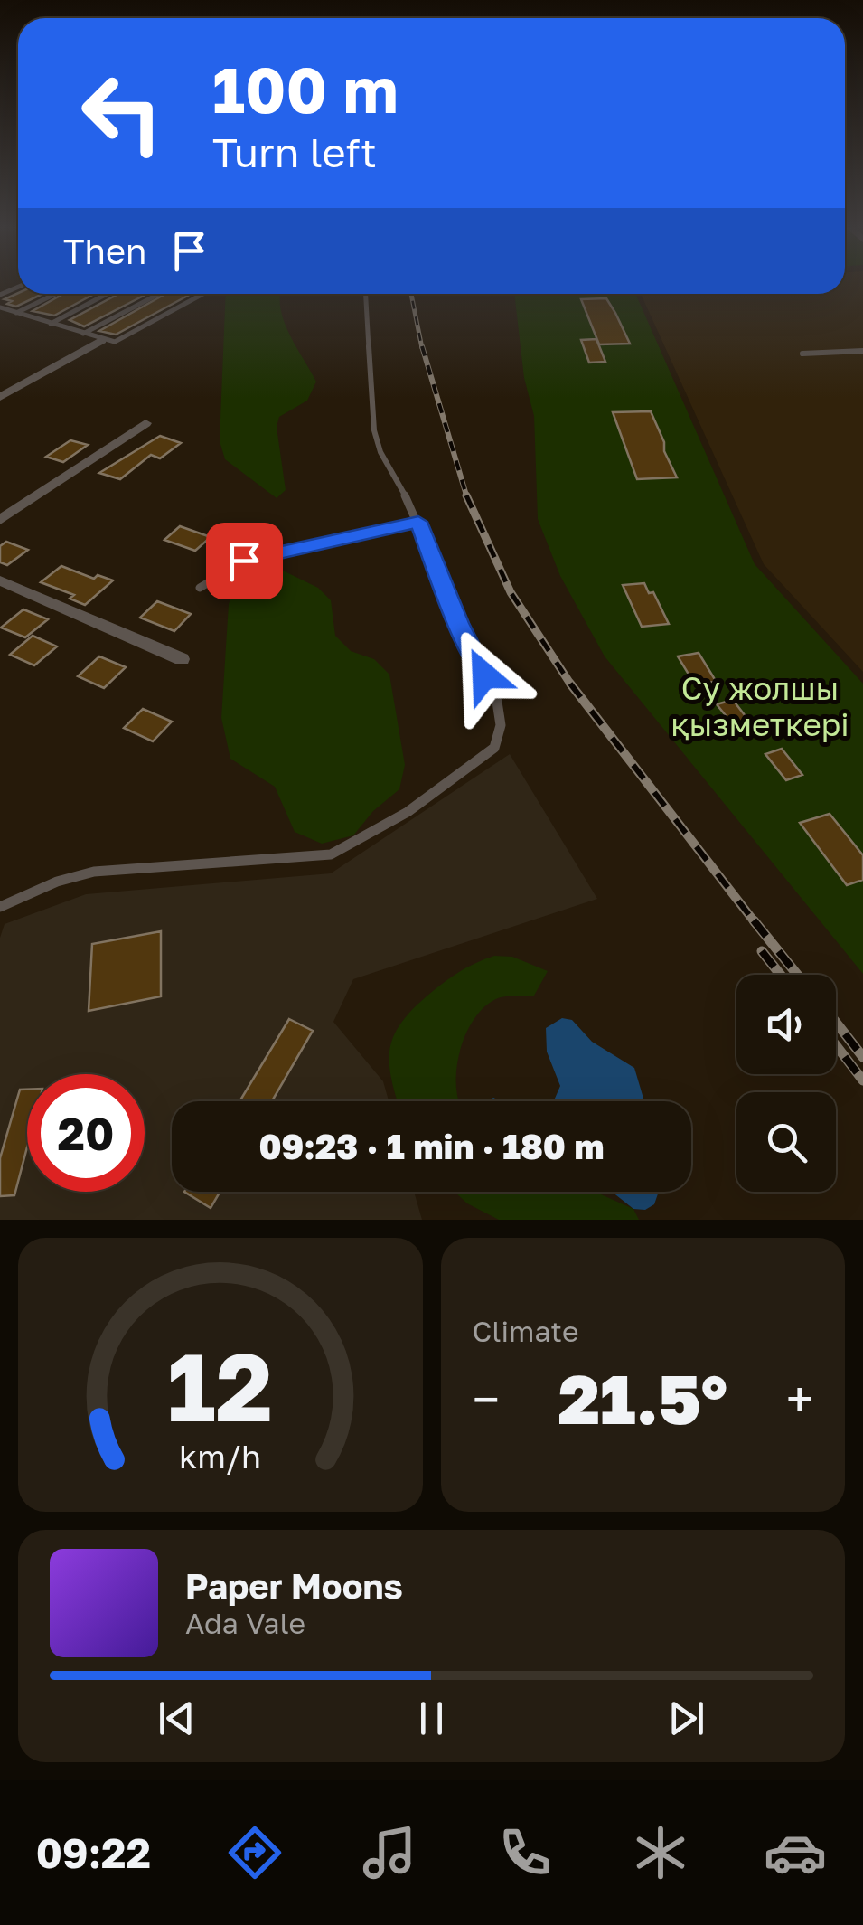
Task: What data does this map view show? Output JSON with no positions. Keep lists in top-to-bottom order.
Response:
{
  "parks": ["Су жолшы қызметкері"],
  "page": {
    "turn": ["100 m", "Turn left"],
    "then": "Then",
    "limit": "20",
    "trip": "09:23 · 1 min · 180 m",
    "tile": "Climate",
    "heat": ["−", "21.5°", "+"],
    "song": ["Paper Moons", "Ada Vale"],
    "tabs": "09:22",
    "gauge": ["12", "km/h"]
  }
}
